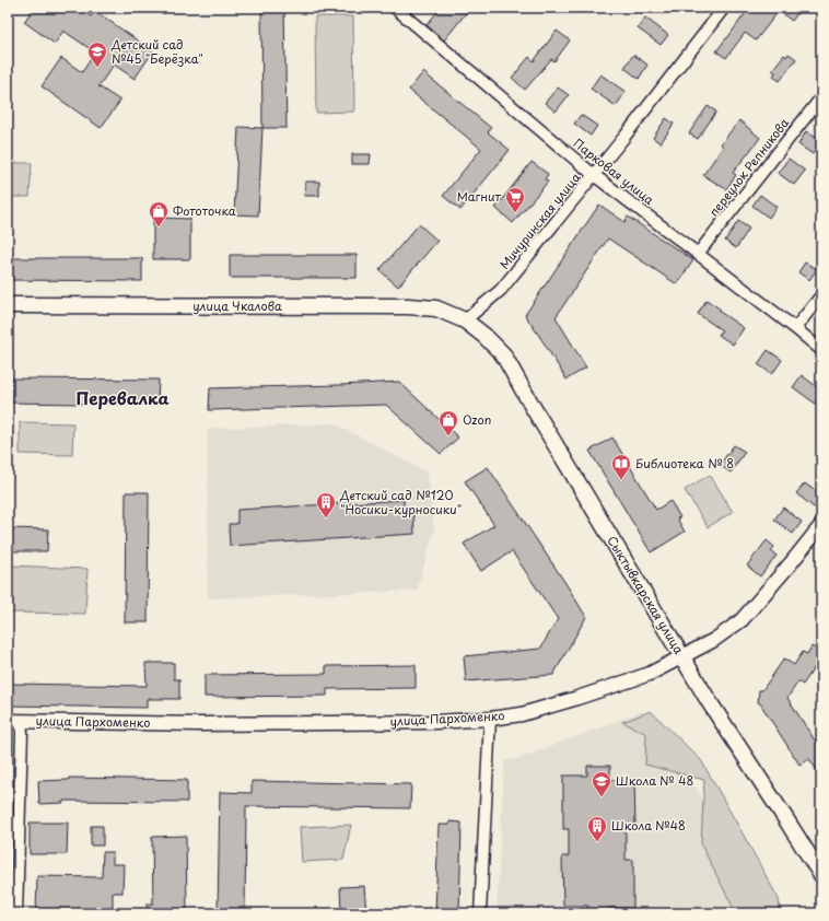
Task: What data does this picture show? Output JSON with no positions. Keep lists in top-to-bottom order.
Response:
{
  "streets": {
    "main road": ["улица Чкалова", "Сыктывкарская улица"],
    "street": [
      "переулок Репникова",
      "Парковая улица",
      "Мичуринская улица",
      "улица Пархоменко"
    ]
  },
  "crossings": [
    ["переулок Репникова", "Парковая улица"],
    ["Парковая улица", "Мичуринская улица"],
    ["Мичуринская улица", "улица Чкалова"],
    ["Мичуринская улица", "Сыктывкарская улица"],
    ["улица Чкалова", "Сыктывкарская улица"],
    ["Сыктывкарская улица", "улица Пархоменко"]
  ],
  "districts": ["Перевалка"],
  "places": {
    "school or university": ["Детский сад №45 \"Берёзка\"", "Школа № 48"],
    "supermarket": ["Магнит"],
    "shop": ["Фототочка", "Ozon"],
    "library": ["Библиотека № 8"],
    "building": ["Детский сад №120 \"Носики-курносики\"", "Школа №48"]
  }
}
